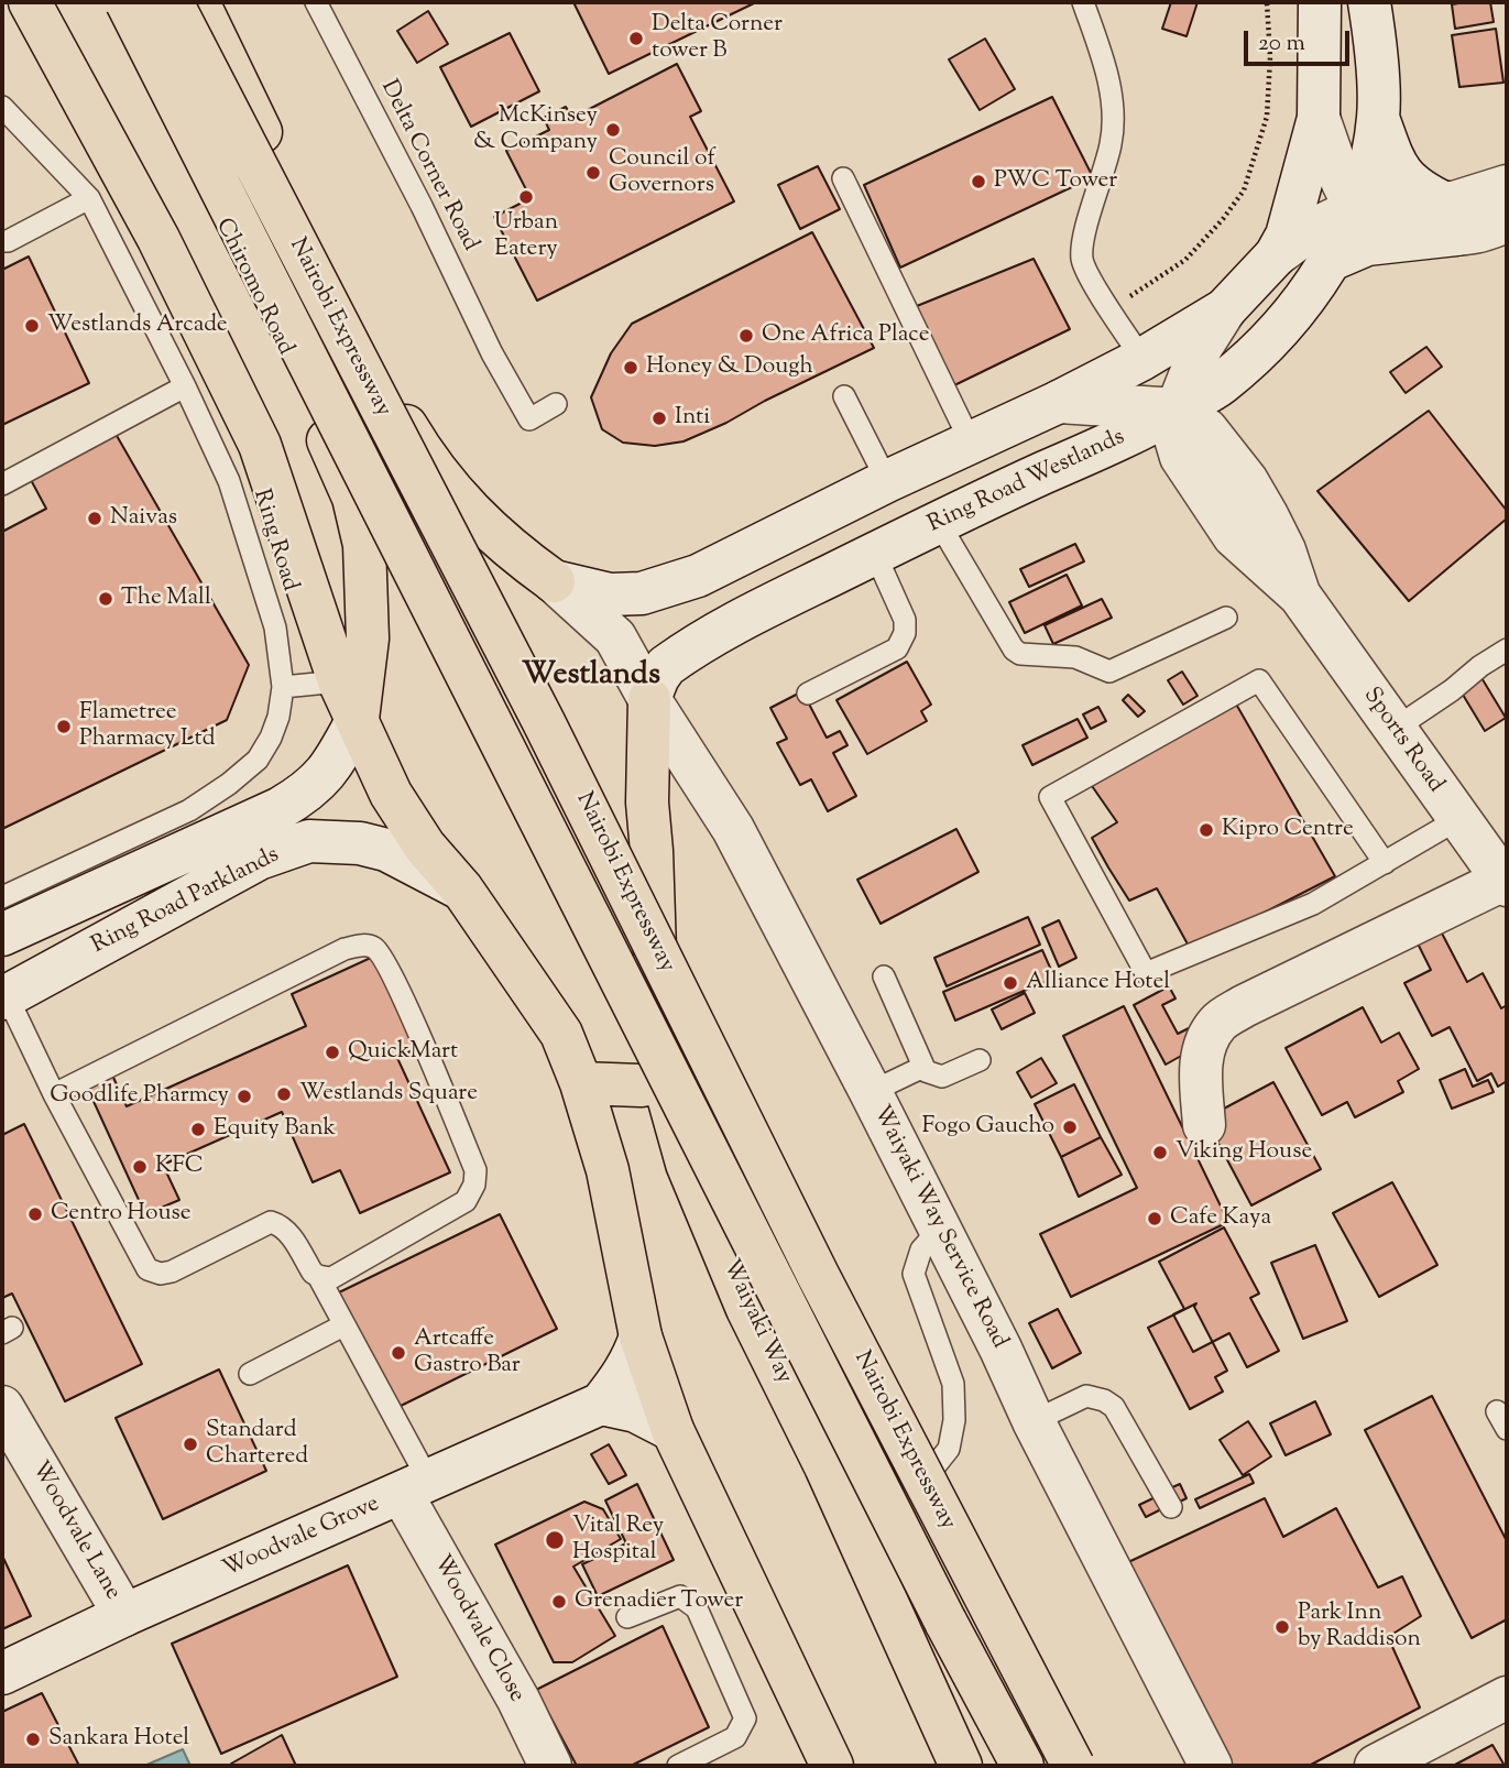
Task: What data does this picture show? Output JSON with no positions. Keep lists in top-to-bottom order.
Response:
{
  "streets": {
    "highway": ["Chiromo Road", "Nairobi Expressway", "Waiyaki Way"],
    "street": [
      "Ring Road Westlands",
      "Sports Road",
      "Ring Road Parklands",
      "Waiyaki Way Service Road",
      "Woodvale Lane",
      "Woodvale Grove",
      "Woodvale Close"
    ],
    "lane": ["Delta Corner Road", "Ring Road"]
  },
  "crossings": [
    ["Chiromo Road", "Ring Road Parklands"],
    ["Ring Road Westlands", "Sports Road"],
    ["Ring Road Westlands", "Waiyaki Way Service Road"],
    ["Ring Road Westlands", "Waiyaki Way"],
    ["Waiyaki Way Service Road", "Waiyaki Way"],
    ["Woodvale Lane", "Woodvale Grove"],
    ["Woodvale Grove", "Woodvale Close"]
  ],
  "districts": ["Westlands"],
  "places": [
    "Delta Corner tower B",
    "McKinsey & Company",
    "Council of Governors",
    "PWC Tower",
    "Urban Eatery",
    "Westlands Arcade",
    "One Africa Place",
    "Honey & Dough",
    "Inti",
    "Naivas",
    "The Mall",
    "Flametree Pharmacy Ltd",
    "Kipro Centre",
    "Alliance Hotel",
    "QuickMart",
    "Westlands Square",
    "Goodlife Pharmcy",
    "Fogo Gaucho",
    "Equity Bank",
    "Viking House",
    "KFC",
    "Centro House",
    "Cafe Kaya",
    "Artcaffe Gastro Bar",
    "Standard Chartered",
    "Vital Rey Hospital",
    "Grenadier Tower",
    "Park Inn by Raddison",
    "Sankara Hotel"
  ],
  "scale_bar": "20 m"
}
